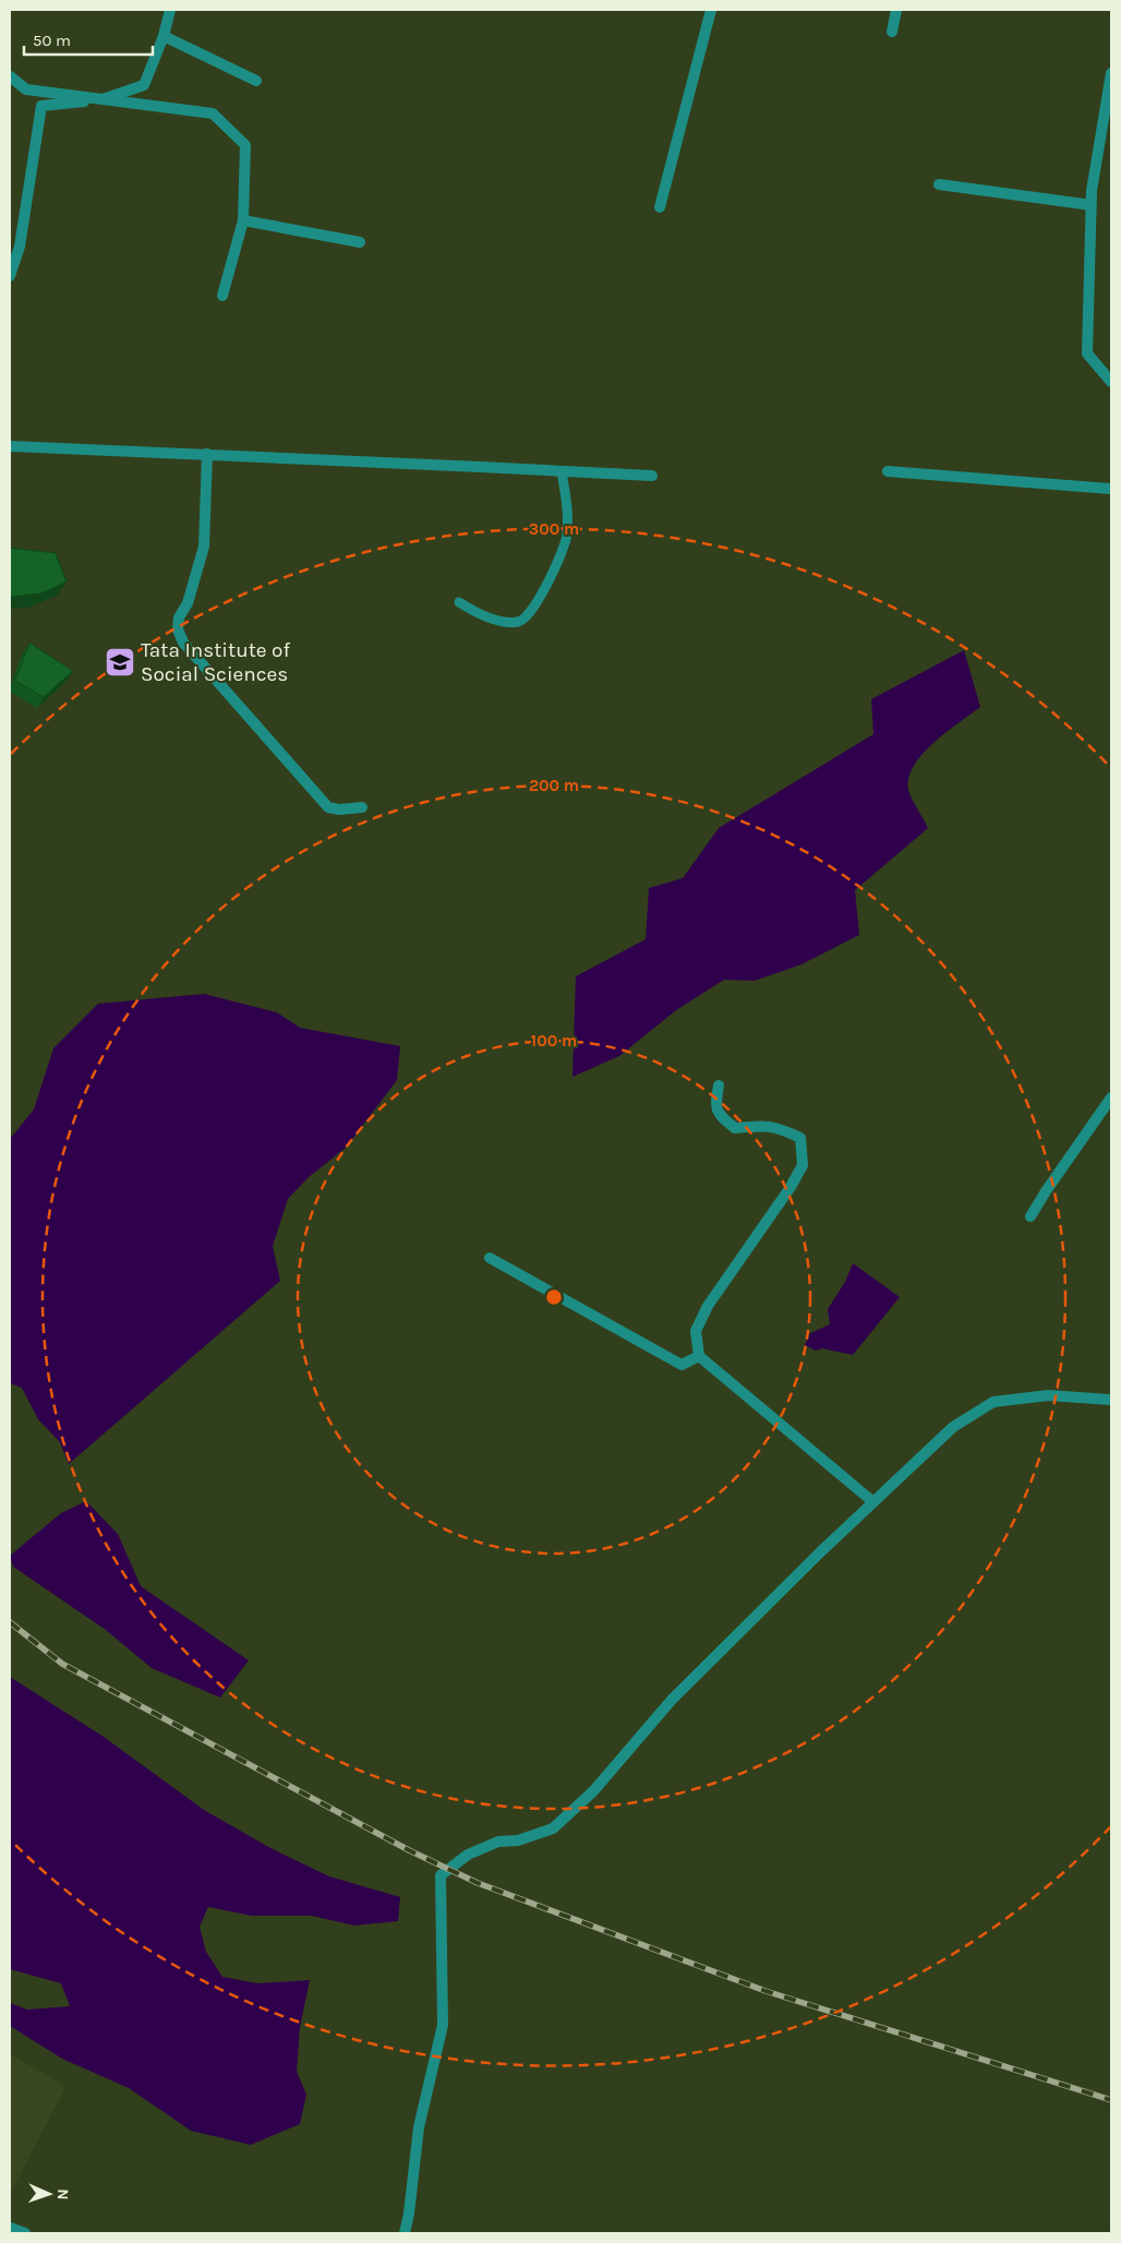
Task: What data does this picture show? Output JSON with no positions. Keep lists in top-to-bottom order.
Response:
{
  "places": {
    "school or university": ["Tata Institute of Social Sciences"]
  },
  "scale_bar": "50 m",
  "north": "right",
  "rings": ["300 m", "200 m", "100 m"]
}
